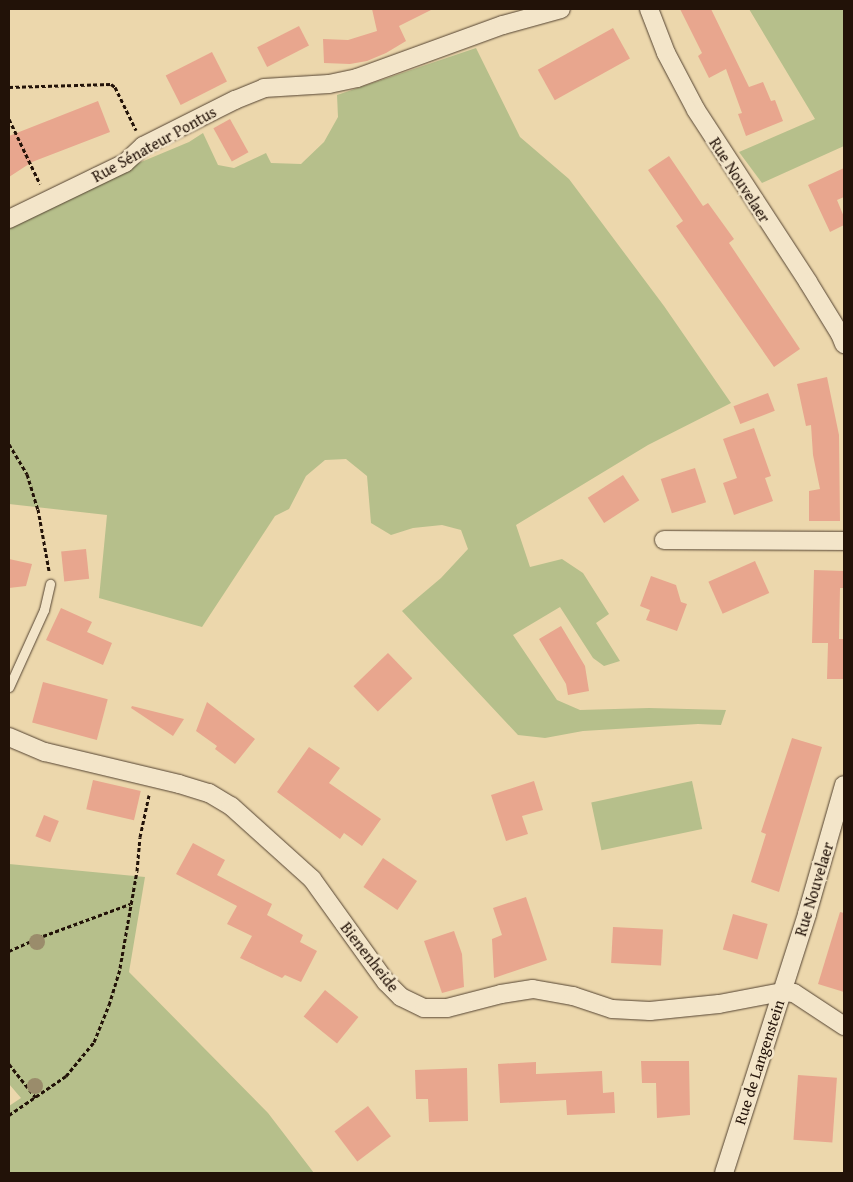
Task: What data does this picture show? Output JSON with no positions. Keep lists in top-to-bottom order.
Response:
{
  "streets": {
    "street": [
      "Rue Sénateur Pontus",
      "Rue Nouvelaer",
      "Bienenheide",
      "Rue de Langenstein"
    ]
  },
  "crossings": [
    ["Rue Nouvelaer", "Bienenheide"],
    ["Rue Nouvelaer", "Rue de Langenstein"],
    ["Bienenheide", "Rue de Langenstein"]
  ]
}
